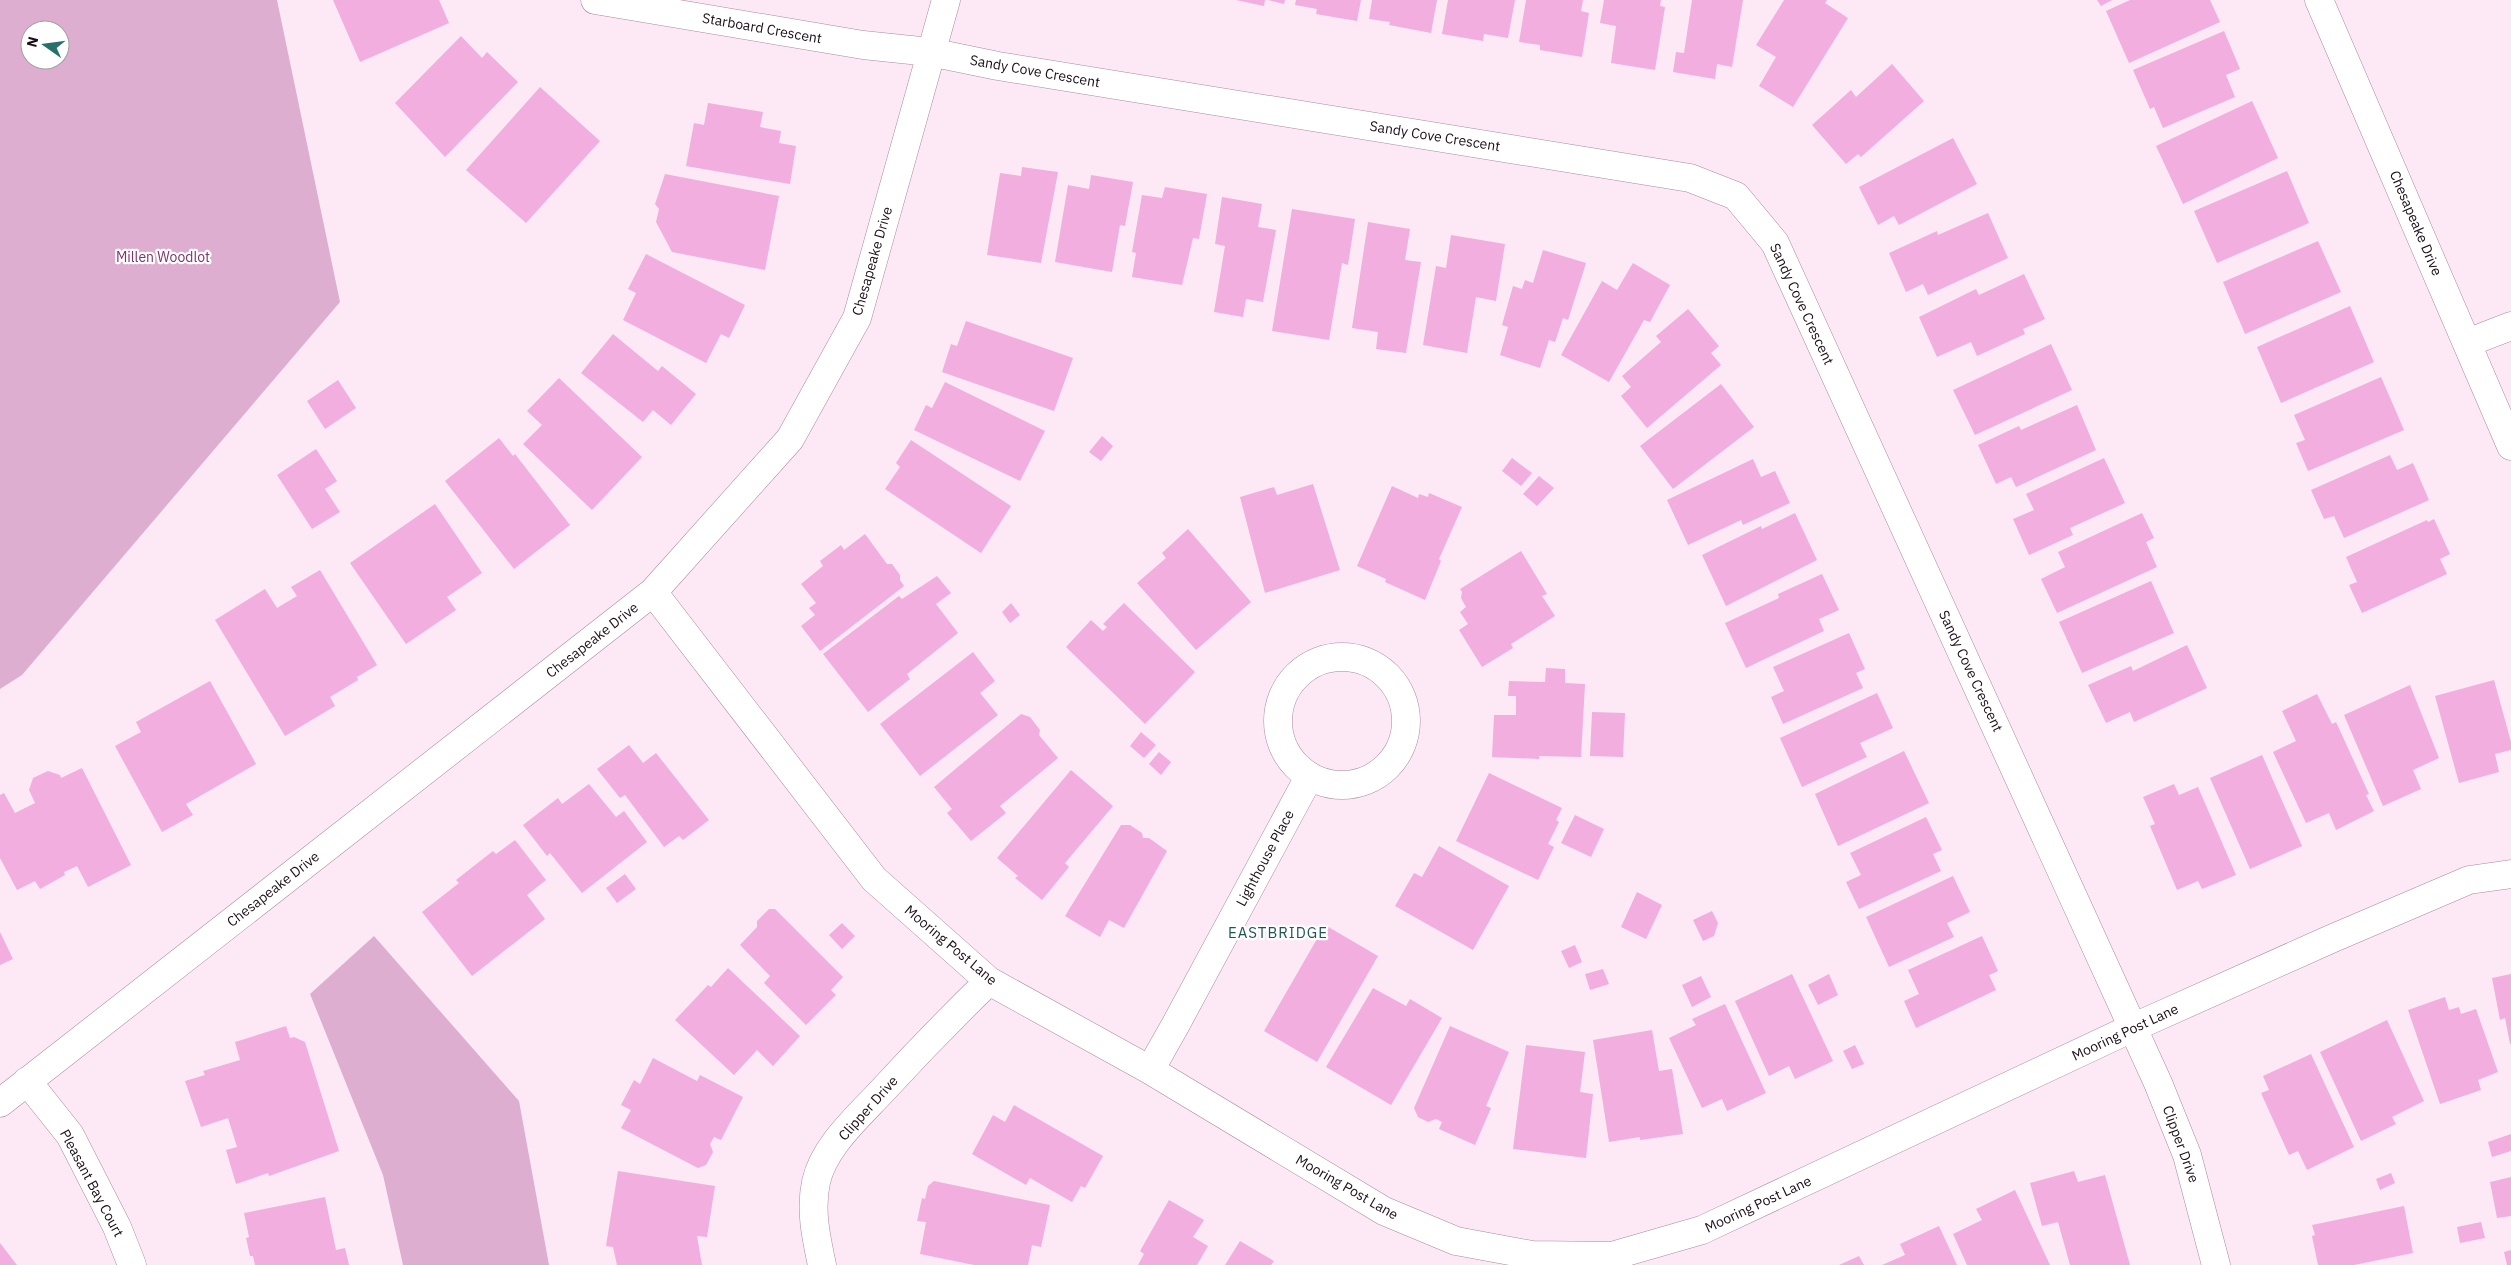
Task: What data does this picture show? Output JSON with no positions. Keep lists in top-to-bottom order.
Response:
{
  "streets": {
    "street": [
      "Starboard Crescent",
      "Sandy Cove Crescent",
      "Chesapeake Drive",
      "Lighthouse Place",
      "Mooring Post Lane",
      "Clipper Drive",
      "Pleasant Bay Court"
    ]
  },
  "crossings": [
    ["Starboard Crescent", "Sandy Cove Crescent"],
    ["Starboard Crescent", "Chesapeake Drive"],
    ["Sandy Cove Crescent", "Chesapeake Drive"],
    ["Sandy Cove Crescent", "Mooring Post Lane"],
    ["Sandy Cove Crescent", "Clipper Drive"],
    ["Chesapeake Drive", "Mooring Post Lane"],
    ["Chesapeake Drive", "Pleasant Bay Court"],
    ["Lighthouse Place", "Mooring Post Lane"],
    ["Mooring Post Lane", "Clipper Drive"]
  ],
  "districts": ["EASTBRIDGE"],
  "parks": ["Millen Woodlot"],
  "north": "left"
}
